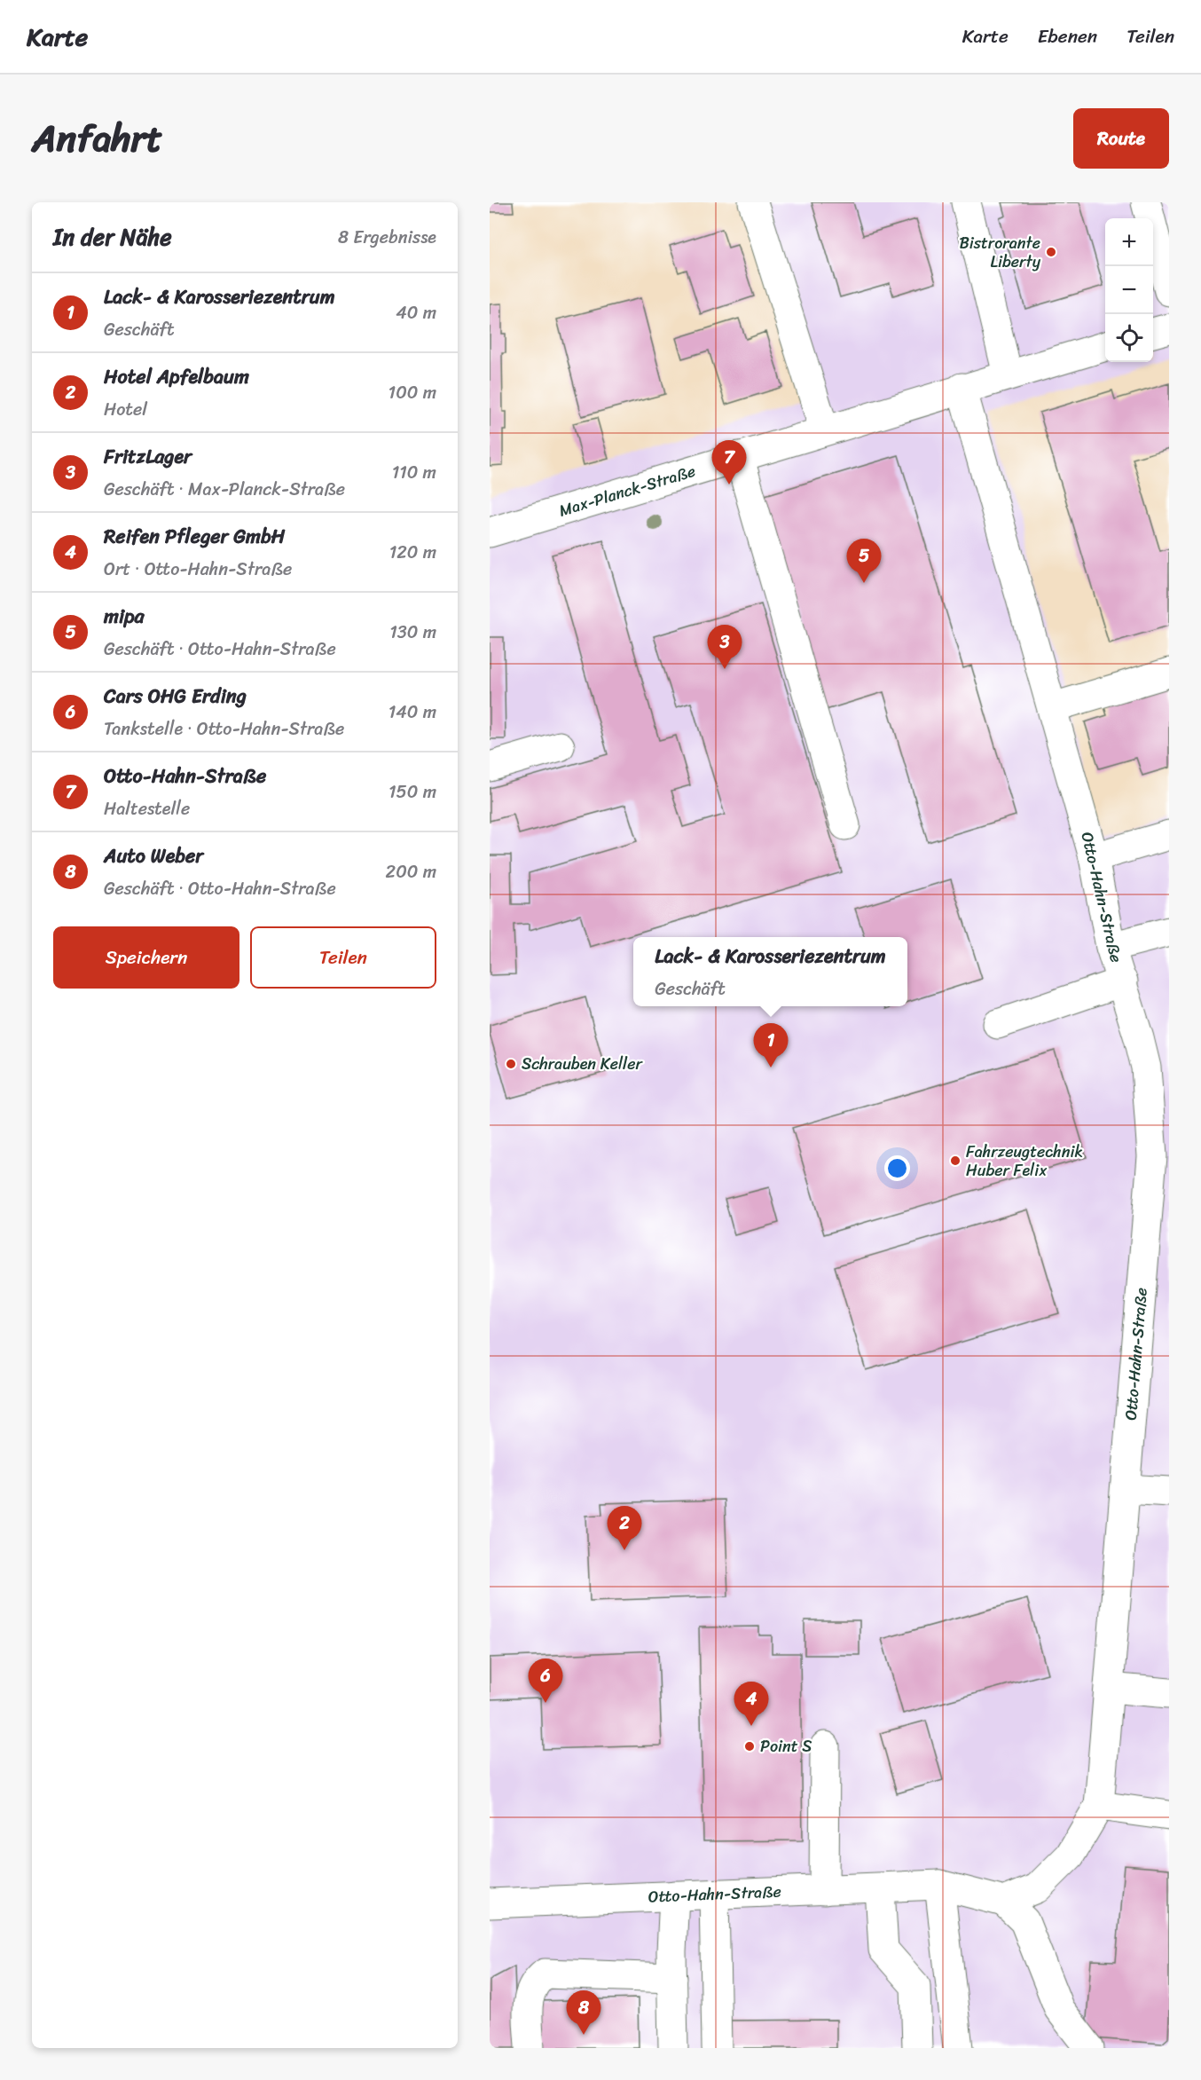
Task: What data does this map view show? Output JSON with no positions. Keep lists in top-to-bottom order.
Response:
{
  "streets": {
    "street": ["Max-Planck-Straße", "Otto-Hahn-Straße"]
  },
  "crossings": [
    ["Max-Planck-Straße", "Otto-Hahn-Straße"]
  ],
  "places": [
    "Bistrorante Liberty",
    "Schrauben Keller",
    "Fahrzeugtechnik Huber Felix",
    "Point S"
  ],
  "page": {
    "header": "Karte",
    "nav": ["Karte", "Ebenen", "Teilen"],
    "title": "Anfahrt",
    "buttons": [
      "Route",
      ["Speichern", "Teilen"]
    ],
    "heading": ["In der Nähe", "8 Ergebnisse"],
    "map_buttons": ["+", "−"],
    "list": [
      {
        "mark": "1",
        "name": "Lack- & Karosseriezentrum",
        "note": "Geschäft",
        "value": "40 m"
      },
      {
        "mark": "2",
        "name": "Hotel Apfelbaum",
        "note": "Hotel",
        "value": "100 m"
      },
      {
        "mark": "3",
        "name": "FritzLager",
        "note": "Geschäft · Max-Planck-Straße",
        "value": "110 m"
      },
      {
        "mark": "4",
        "name": "Reifen Pfleger GmbH",
        "note": "Ort · Otto-Hahn-Straße",
        "value": "120 m"
      },
      {
        "mark": "5",
        "name": "mipa",
        "note": "Geschäft · Otto-Hahn-Straße",
        "value": "130 m"
      },
      {
        "mark": "6",
        "name": "Cars OHG Erding",
        "note": "Tankstelle · Otto-Hahn-Straße",
        "value": "140 m"
      },
      {
        "mark": "7",
        "name": "Otto-Hahn-Straße",
        "note": "Haltestelle",
        "value": "150 m"
      },
      {
        "mark": "8",
        "name": "Auto Weber",
        "note": "Geschäft · Otto-Hahn-Straße",
        "value": "200 m"
      }
    ],
    "pins": [
      "7",
      "5",
      "3",
      "1",
      "2",
      "6",
      "4",
      "8"
    ],
    "popup": ["Lack- & Karosseriezentrum", "Geschäft"]
  }
}
